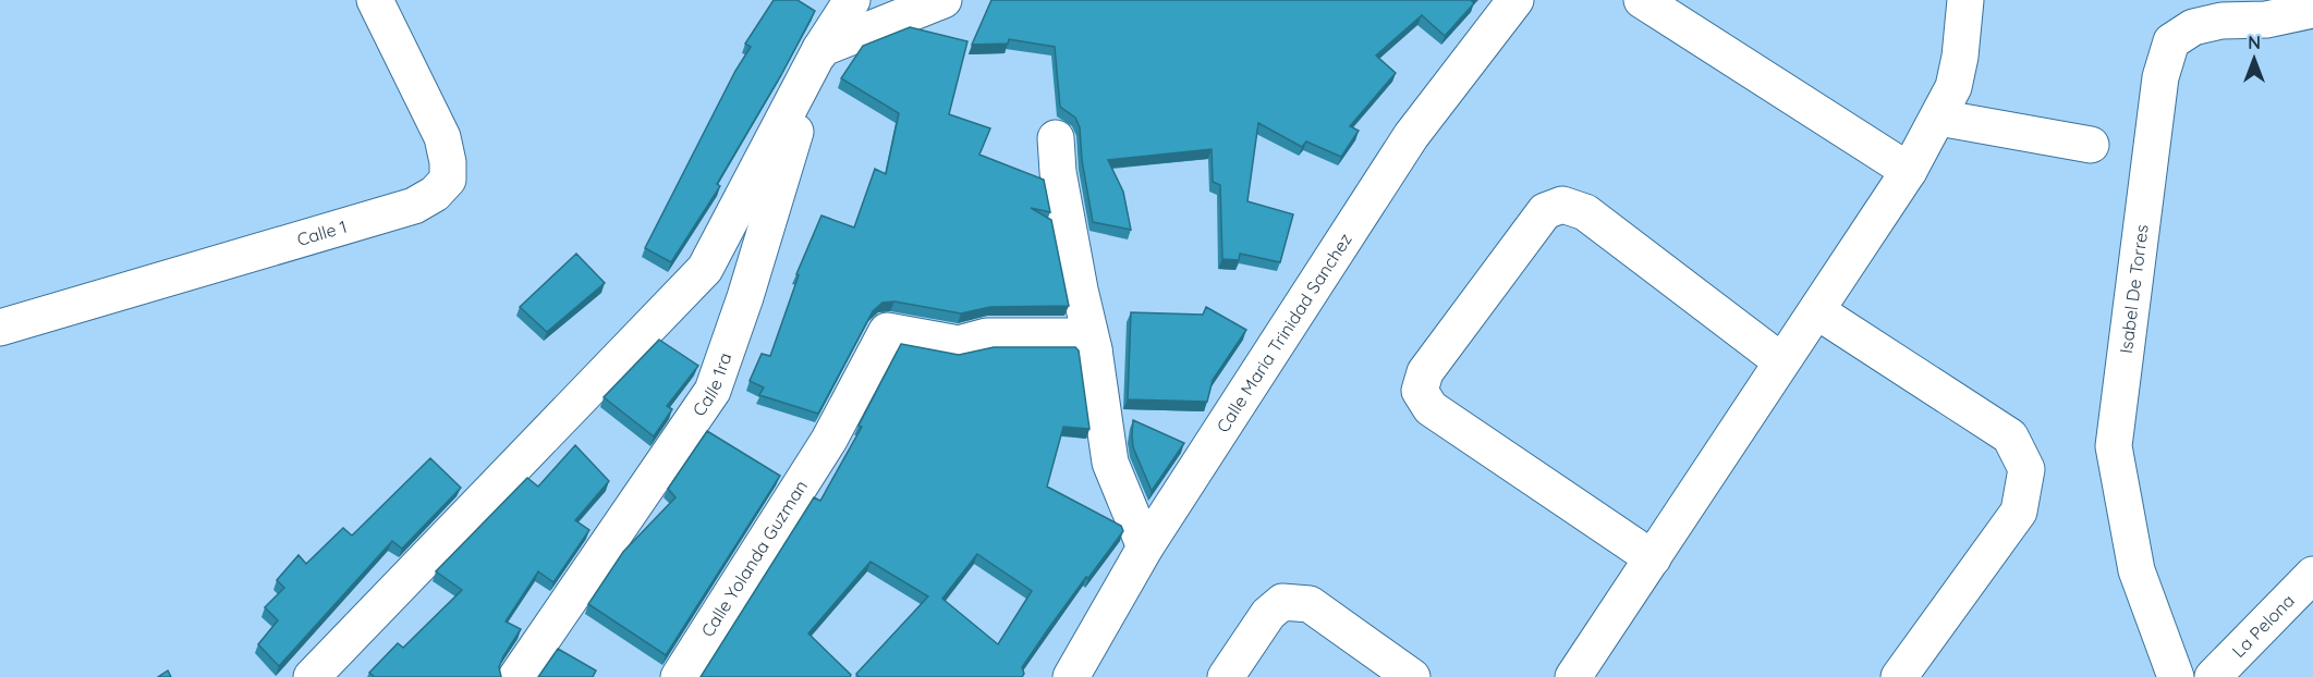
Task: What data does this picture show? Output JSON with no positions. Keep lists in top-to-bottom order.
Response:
{
  "streets": {
    "street": [
      "Calle 1",
      "Isabel De Torres",
      "Calle Maria Trinidad Sanchez",
      "Calle 1ra",
      "Calle Yolanda Guzman",
      "La Pelona"
    ]
  },
  "north": "top"
}
